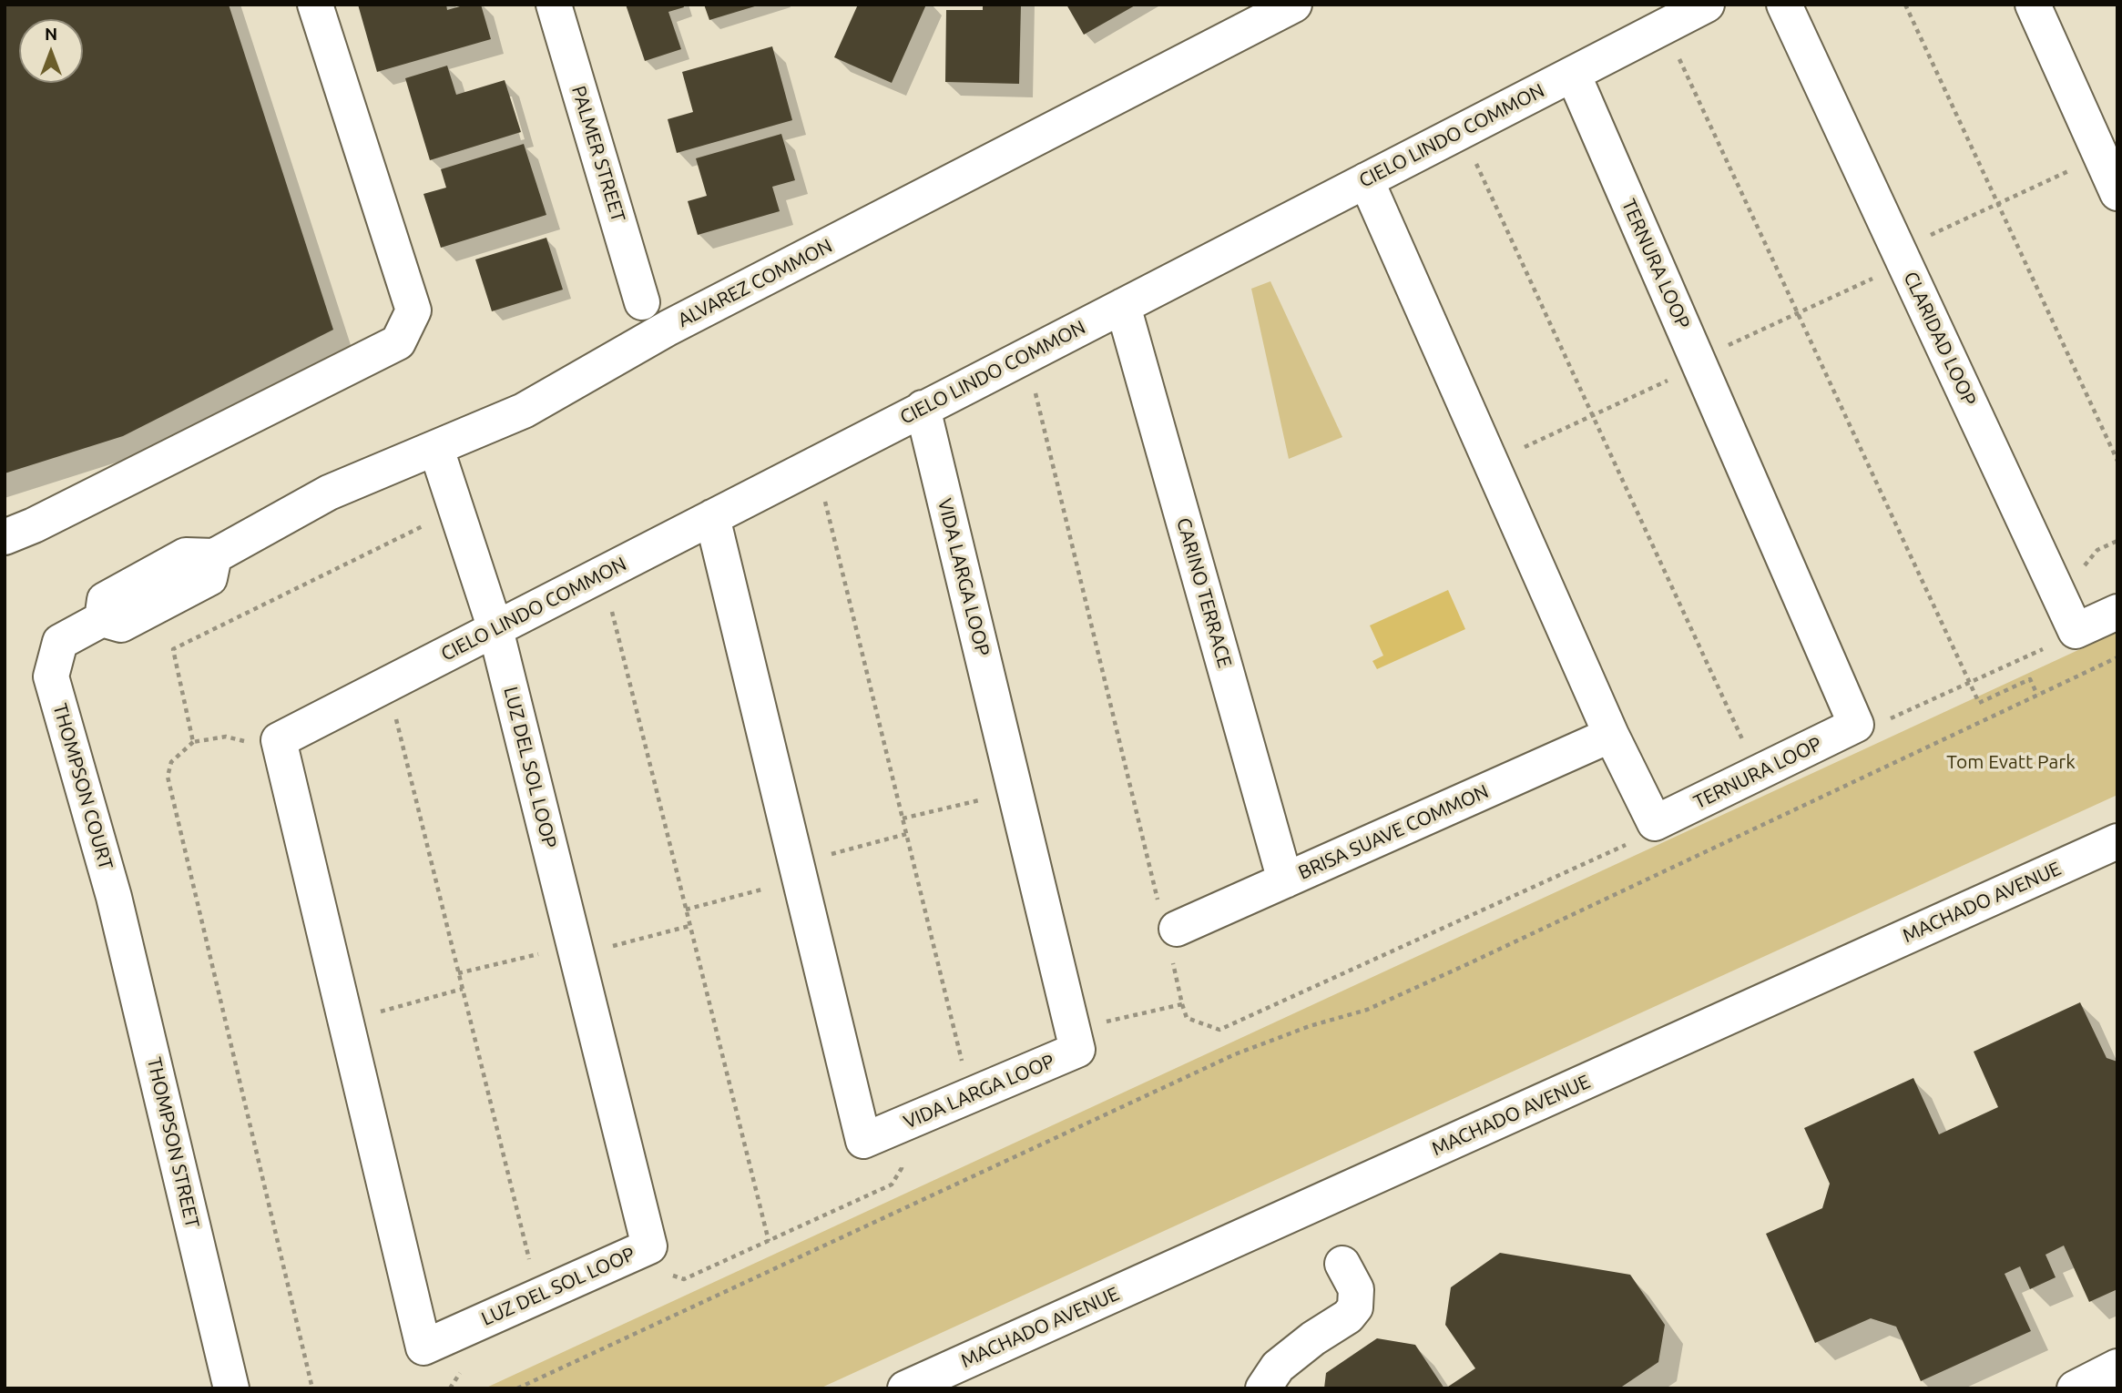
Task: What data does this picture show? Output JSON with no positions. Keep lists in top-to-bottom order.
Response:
{
  "streets": {
    "street": [
      "CIELO LINDO COMMON",
      "PALMER STREET",
      "TERNURA LOOP",
      "ALVAREZ COMMON",
      "CLARIDAD LOOP",
      "VIDA LARGA LOOP",
      "CARINO TERRACE",
      "LUZ DEL SOL LOOP",
      "THOMPSON COURT",
      "BRISA SUAVE COMMON",
      "MACHADO AVENUE",
      "THOMPSON STREET"
    ]
  },
  "crossings": [
    ["CIELO LINDO COMMON", "TERNURA LOOP"],
    ["CIELO LINDO COMMON", "VIDA LARGA LOOP"],
    ["CIELO LINDO COMMON", "CARINO TERRACE"],
    ["CIELO LINDO COMMON", "LUZ DEL SOL LOOP"],
    ["ALVAREZ COMMON", "LUZ DEL SOL LOOP"],
    ["ALVAREZ COMMON", "THOMPSON COURT"],
    ["CARINO TERRACE", "BRISA SUAVE COMMON"],
    ["THOMPSON COURT", "THOMPSON STREET"]
  ],
  "parks": ["Tom Evatt Park"],
  "north": "top"
}
